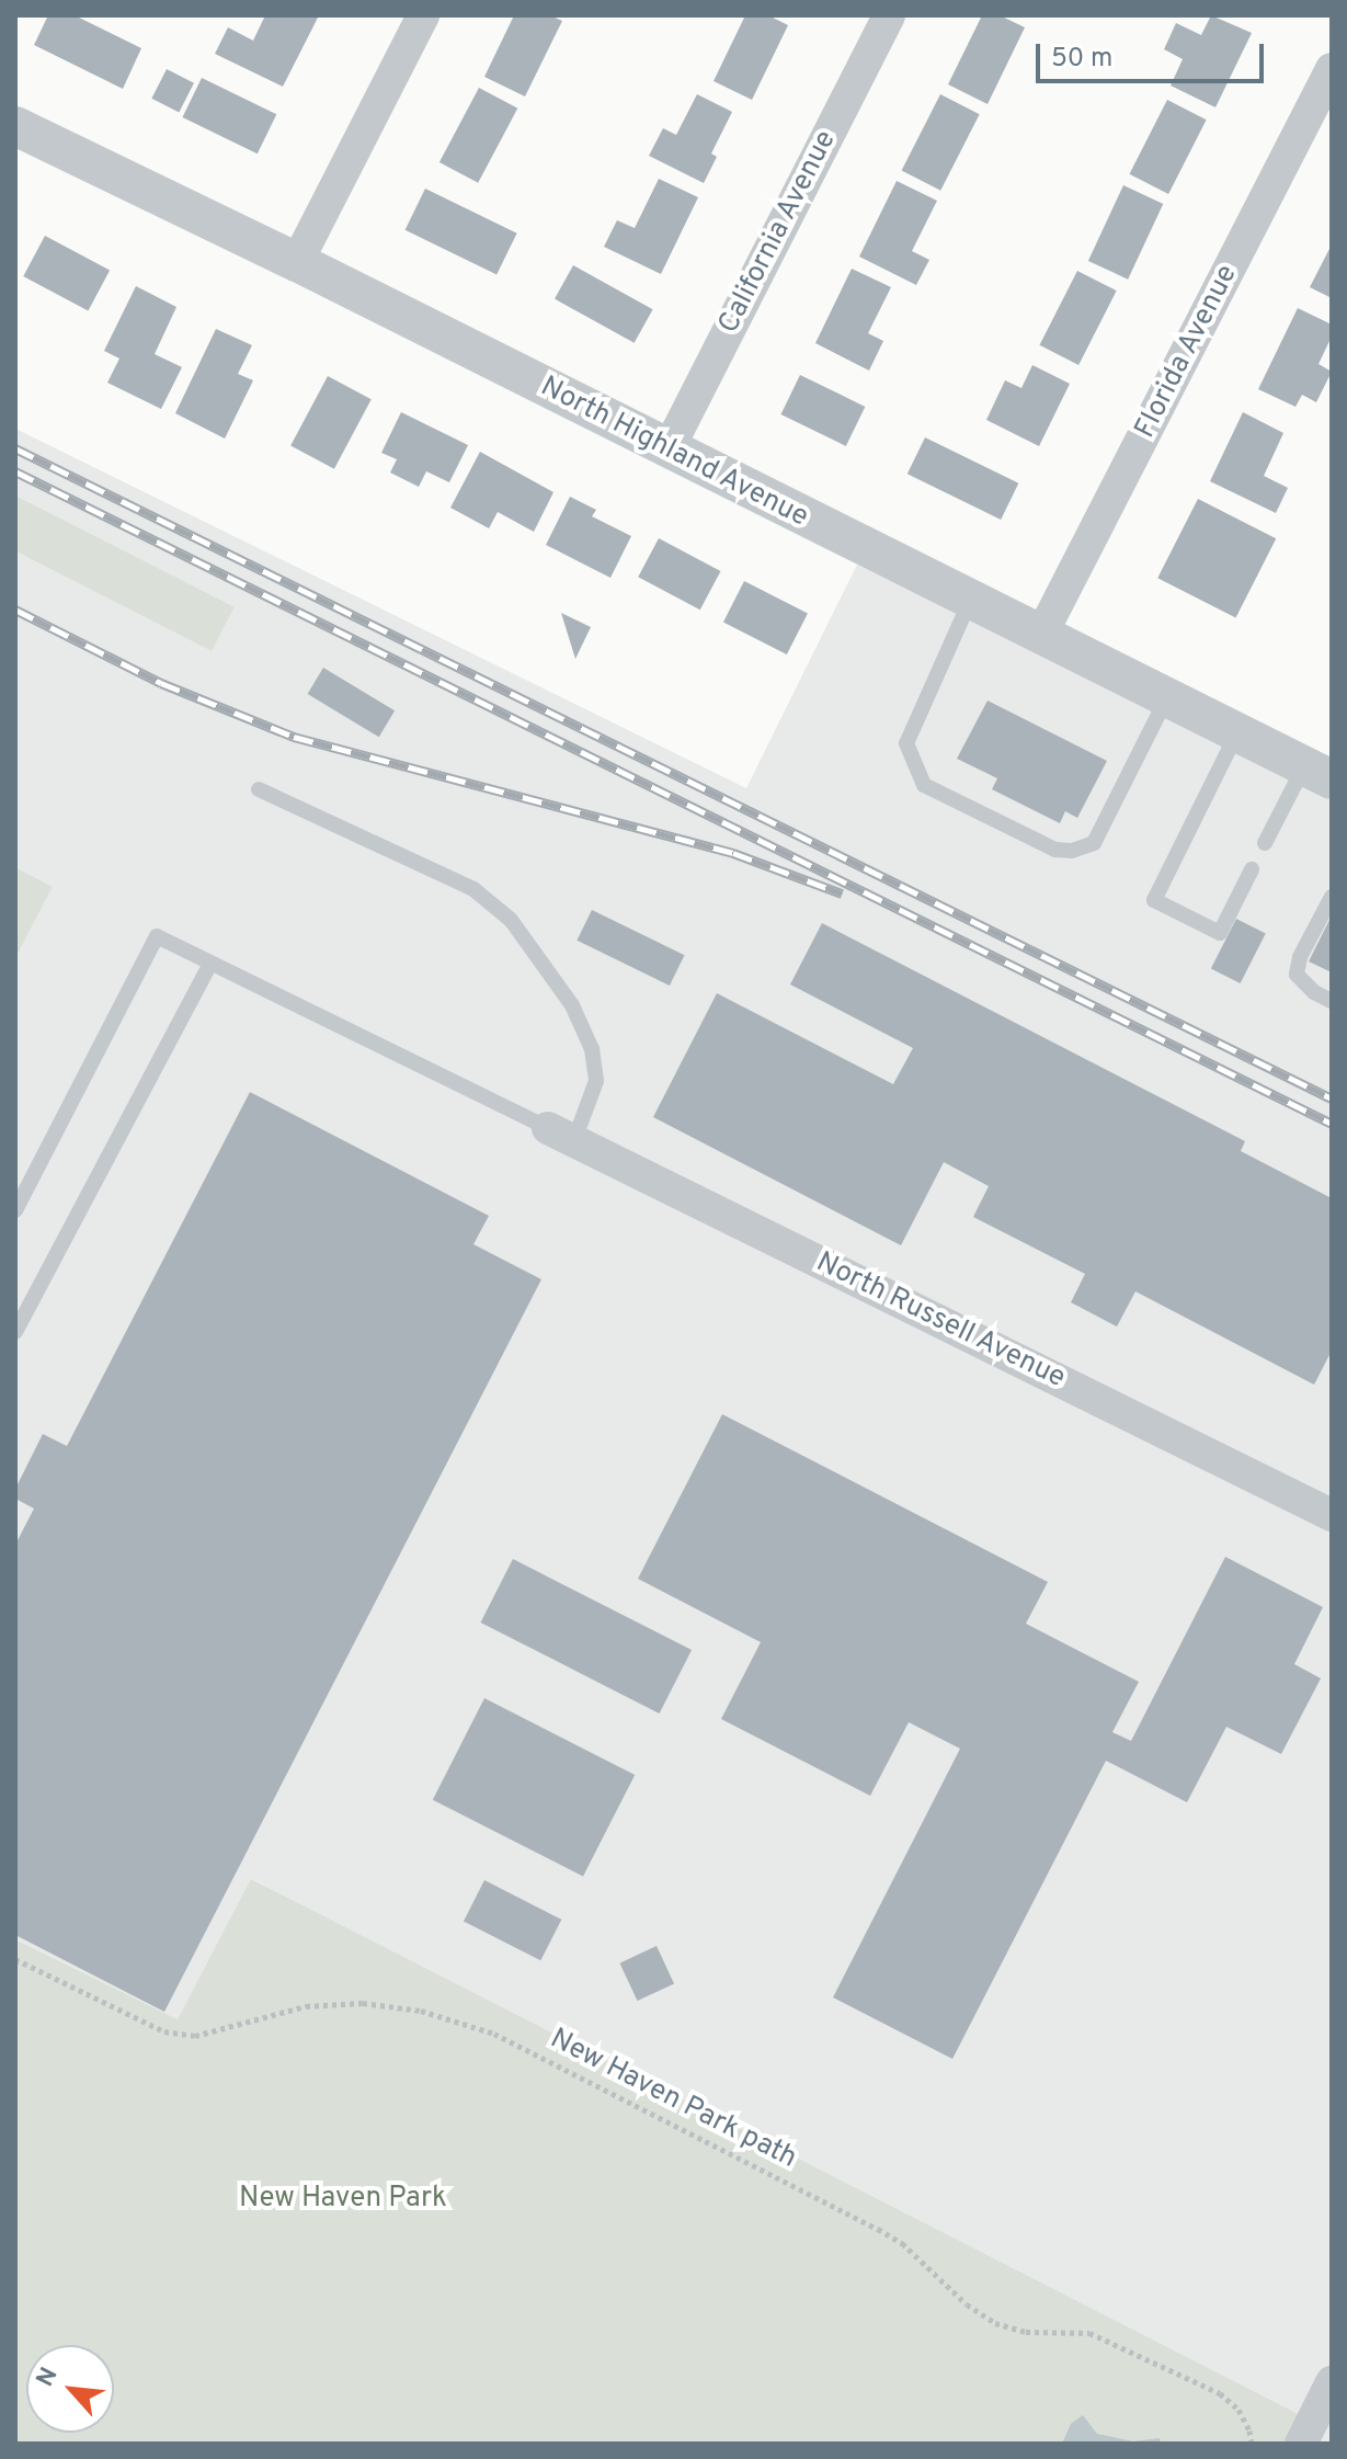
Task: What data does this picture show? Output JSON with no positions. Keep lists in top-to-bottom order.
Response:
{
  "streets": {
    "street": [
      "California Avenue",
      "Florida Avenue",
      "North Highland Avenue",
      "North Russell Avenue"
    ],
    "path": ["New Haven Park path"]
  },
  "crossings": [
    ["California Avenue", "North Highland Avenue"],
    ["Florida Avenue", "North Highland Avenue"]
  ],
  "parks": ["New Haven Park"],
  "scale_bar": "50 m",
  "north": "top left"
}
